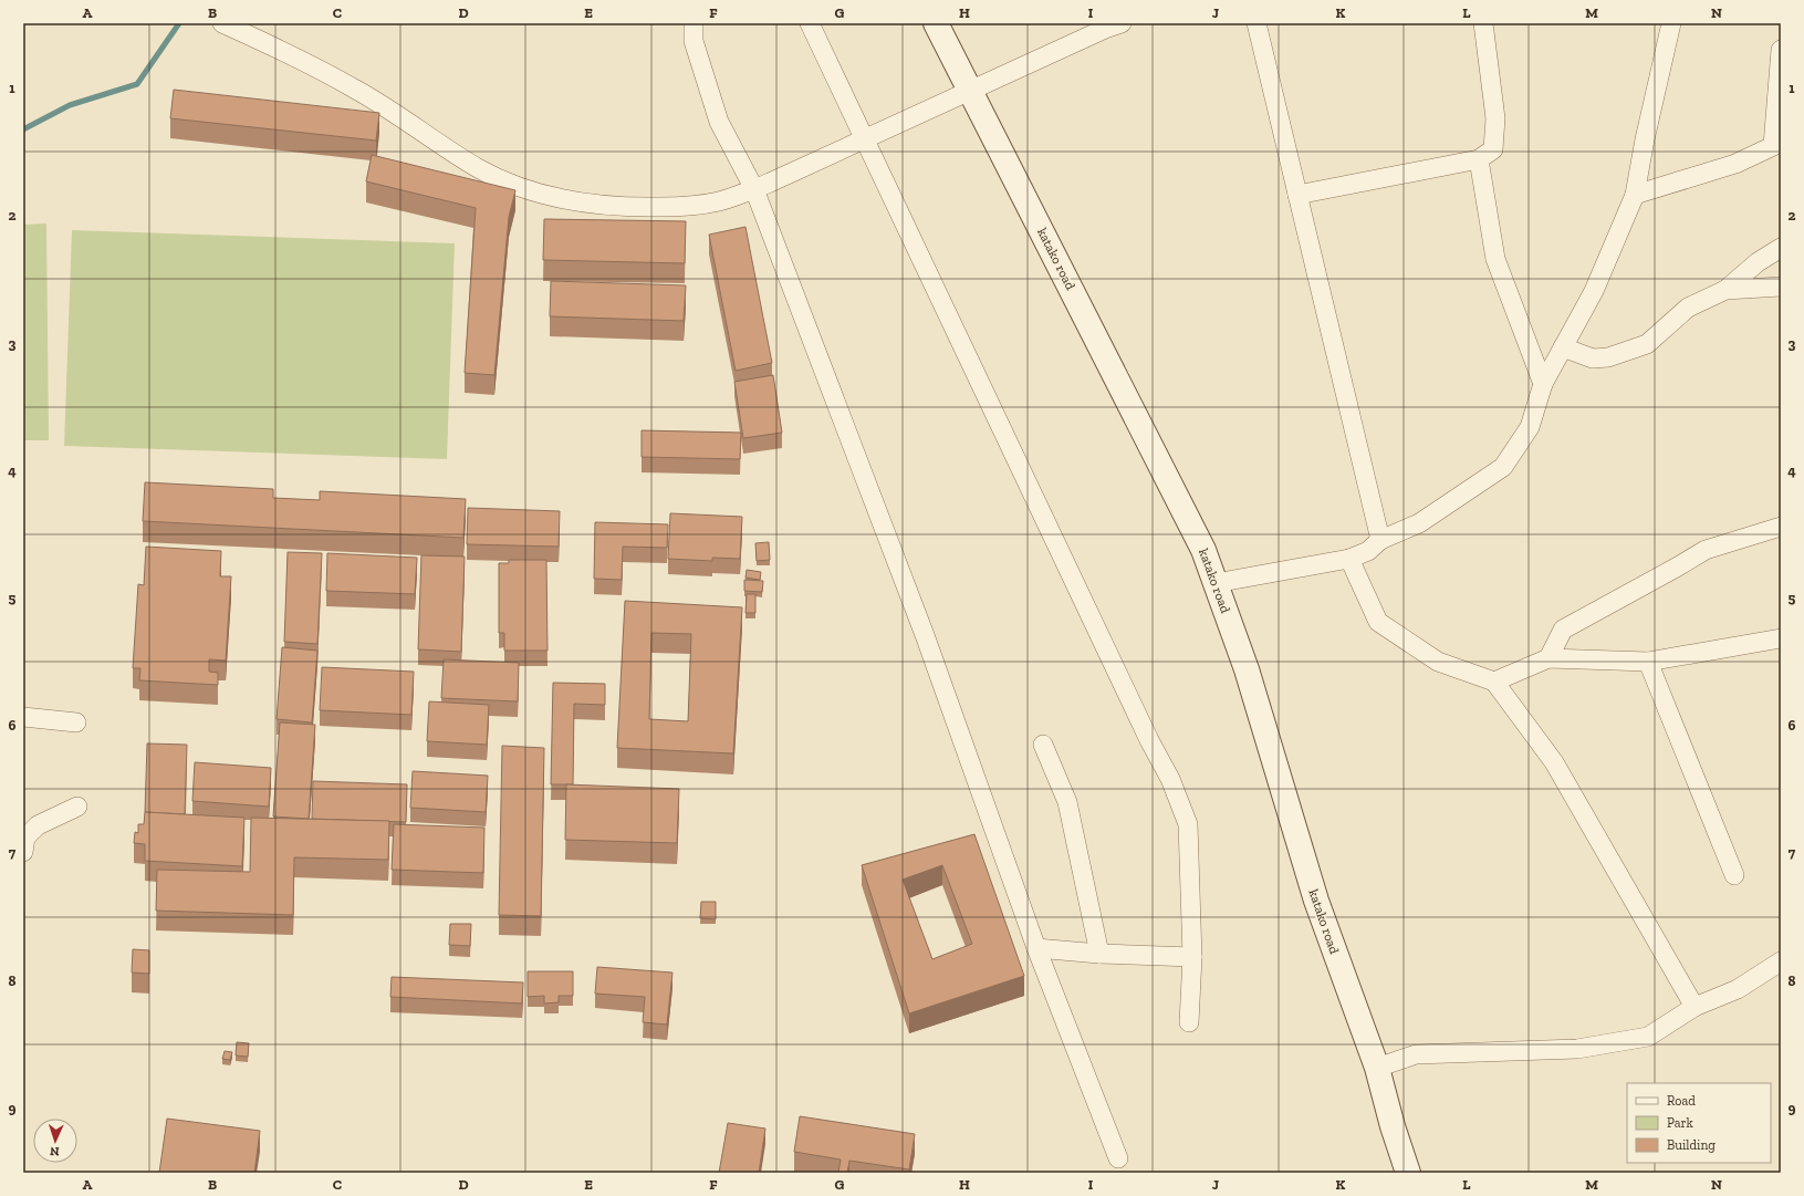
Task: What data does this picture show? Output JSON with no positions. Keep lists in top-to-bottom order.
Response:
{
  "streets": {
    "street": ["katako road"]
  },
  "legend": ["Road", "Park", "Building"],
  "north": "bottom",
  "grid": {
    "columns": [
      "A",
      "B",
      "C",
      "D",
      "E",
      "F",
      "G",
      "H",
      "I",
      "J",
      "K",
      "L",
      "M",
      "N"
    ],
    "rows": [
      "1",
      "2",
      "3",
      "4",
      "5",
      "6",
      "7",
      "8",
      "9"
    ]
  }
}
